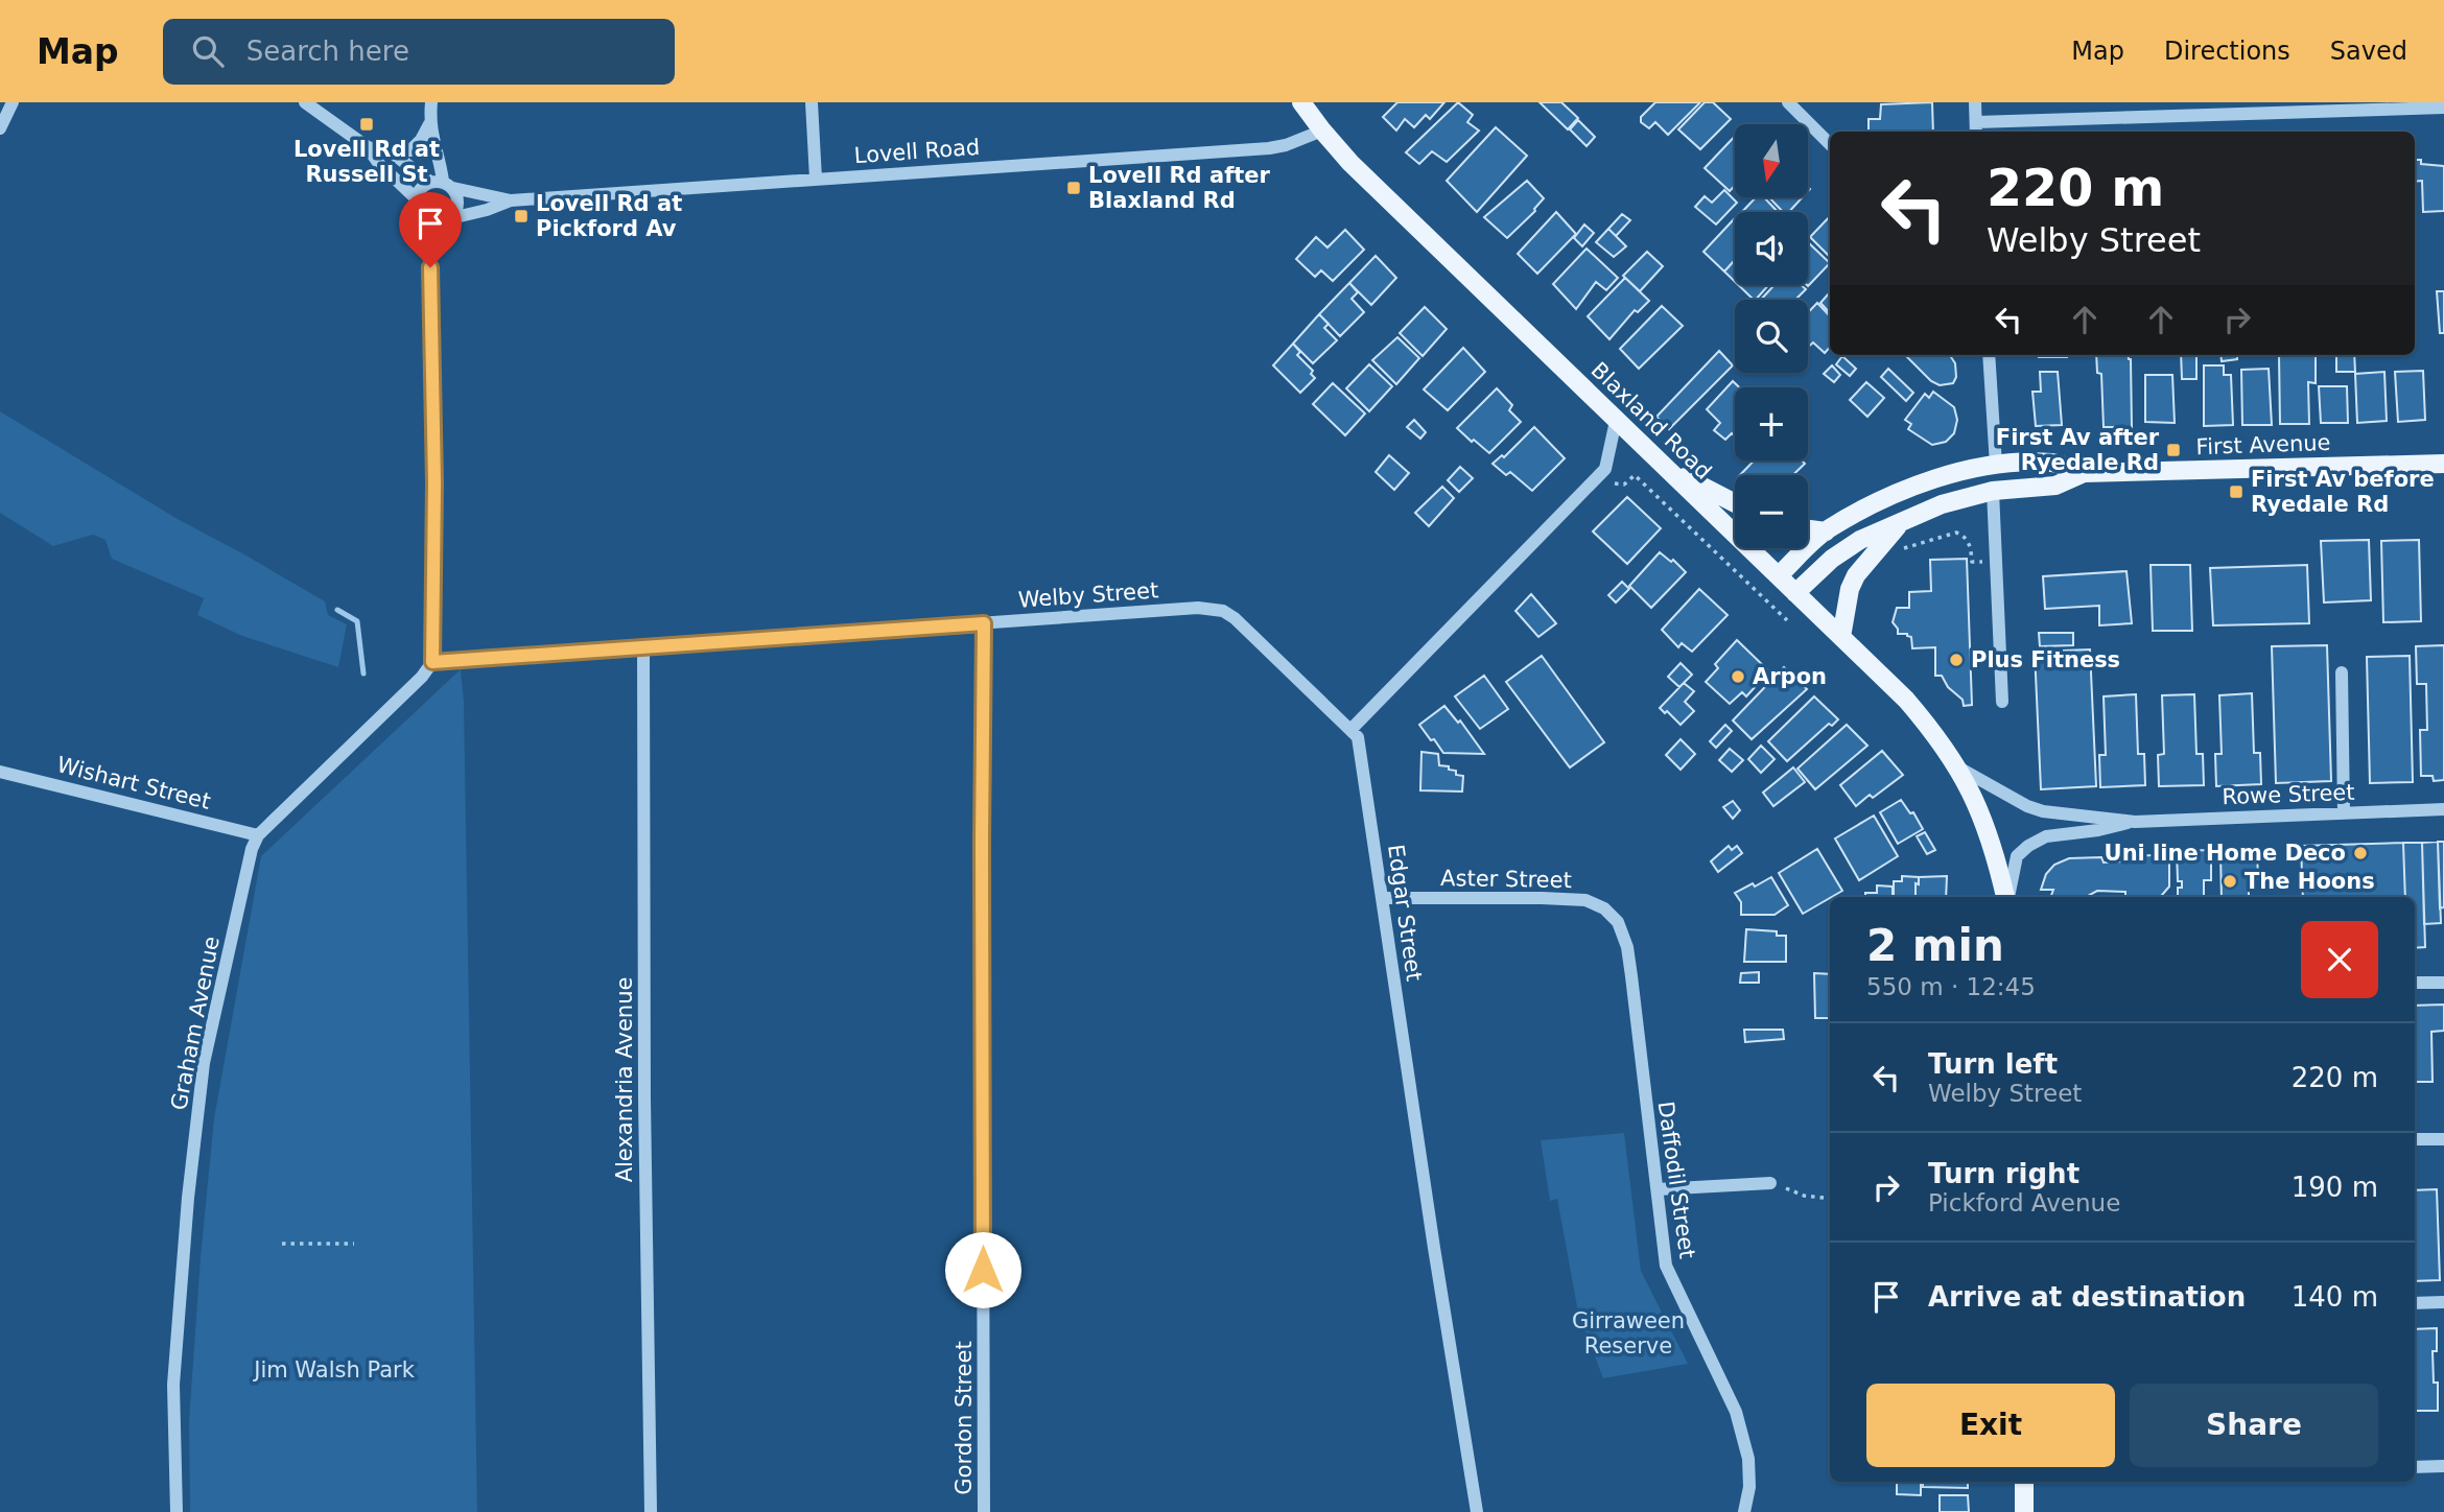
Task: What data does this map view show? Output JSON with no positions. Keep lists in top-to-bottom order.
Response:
{
  "streets": {
    "main road": ["Blaxland Road", "First Avenue"],
    "street": [
      "Lovell Road",
      "Welby Street",
      "Wishart Street",
      "Rowe Street",
      "Aster Street",
      "Edgar Street",
      "Graham Avenue",
      "Alexandria Avenue",
      "Daffodil Street",
      "Gordon Street"
    ]
  },
  "crossings": [
    ["Lovell Road", "Blaxland Road"],
    ["Blaxland Road", "First Avenue"],
    ["Blaxland Road", "Rowe Street"],
    ["Welby Street", "Edgar Street"],
    ["Welby Street", "Graham Avenue"],
    ["Welby Street", "Alexandria Avenue"],
    ["Welby Street", "Gordon Street"],
    ["Wishart Street", "Graham Avenue"],
    ["Aster Street", "Edgar Street"],
    ["Aster Street", "Daffodil Street"]
  ],
  "parks": ["Girraween Reserve", "Jim Walsh Park"],
  "places": {
    "transit": [
      "Lovell Rd at Russell St",
      "Lovell Rd after Blaxland Rd",
      "Lovell Rd at Pickford Av",
      "First Av after Ryedale Rd",
      "First Av before Ryedale Rd"
    ],
    "other": [
      "Plus Fitness",
      "Arpon",
      "Uni line Home Deco",
      "The Hoons"
    ]
  },
  "north": "bottom",
  "page": {
    "header": "Map",
    "search": "Search here",
    "nav": ["Map", "Directions", "Saved"],
    "map_buttons": ["+", "−"],
    "turn": ["220 m", "Welby Street"],
    "heading": ["2 min", "550 m · 12:45"],
    "list": [
      {
        "name": "Turn left",
        "note": "Welby Street",
        "value": "220 m"
      },
      {
        "name": "Turn right",
        "note": "Pickford Avenue",
        "value": "190 m"
      },
      {
        "name": "Arrive at destination",
        "value": "140 m"
      }
    ],
    "buttons": ["Exit", "Share"]
  }
}
